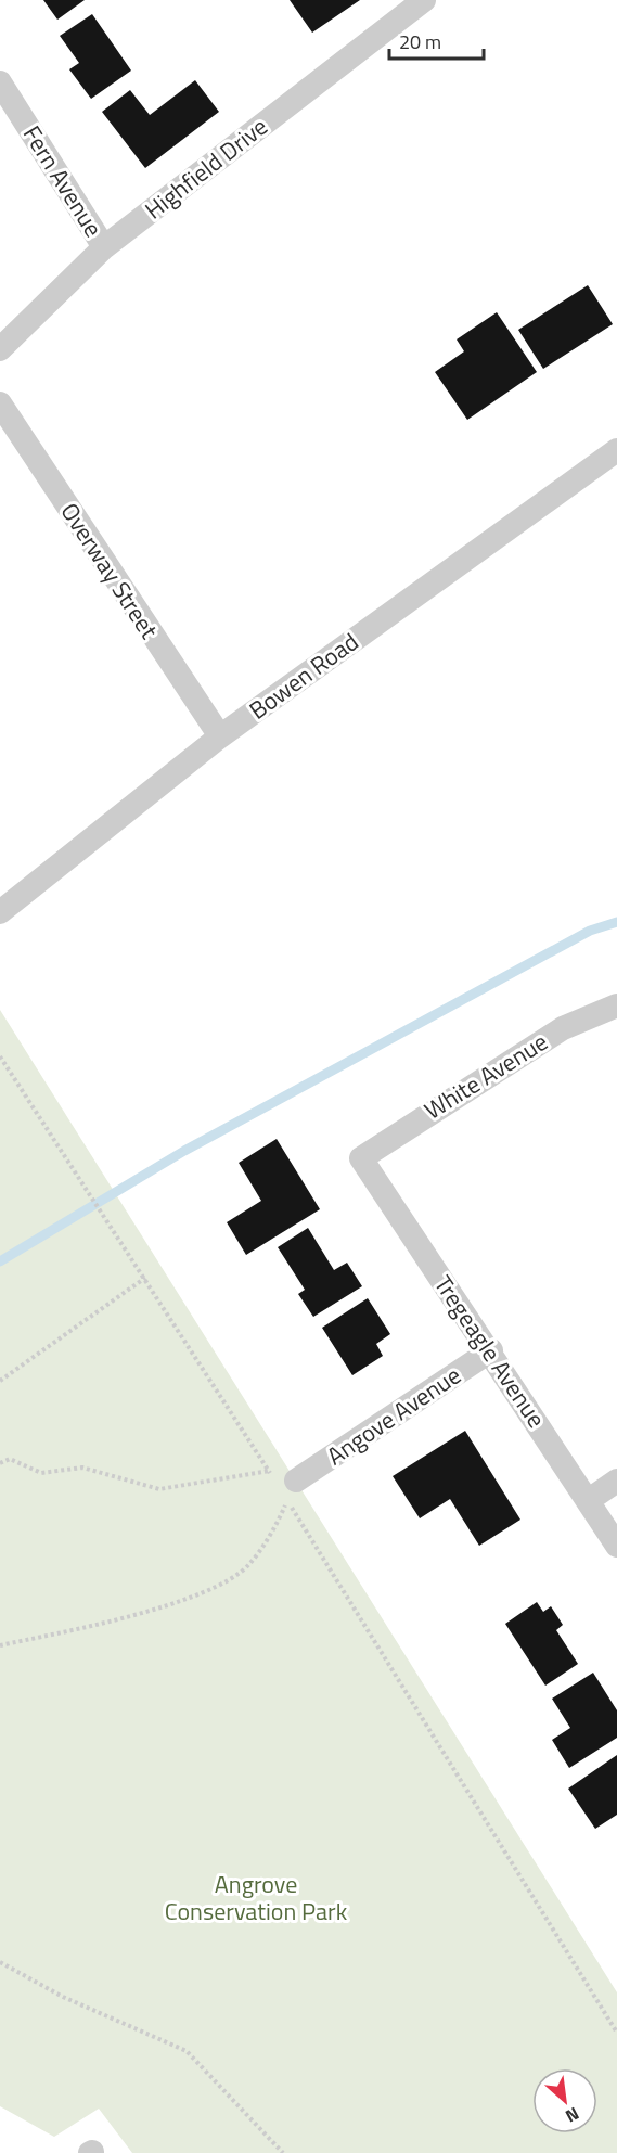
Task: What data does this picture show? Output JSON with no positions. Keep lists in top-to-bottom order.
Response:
{
  "streets": {
    "street": [
      "Highfield Drive",
      "Fern Avenue",
      "Overway Street",
      "Bowen Road",
      "White Avenue",
      "Tregeagle Avenue",
      "Angove Avenue"
    ]
  },
  "crossings": [
    ["Highfield Drive", "Fern Avenue"],
    ["Overway Street", "Bowen Road"],
    ["White Avenue", "Tregeagle Avenue"],
    ["Tregeagle Avenue", "Angove Avenue"]
  ],
  "parks": ["Angrove Conservation Park"],
  "scale_bar": "20 m",
  "north": "bottom right"
}
